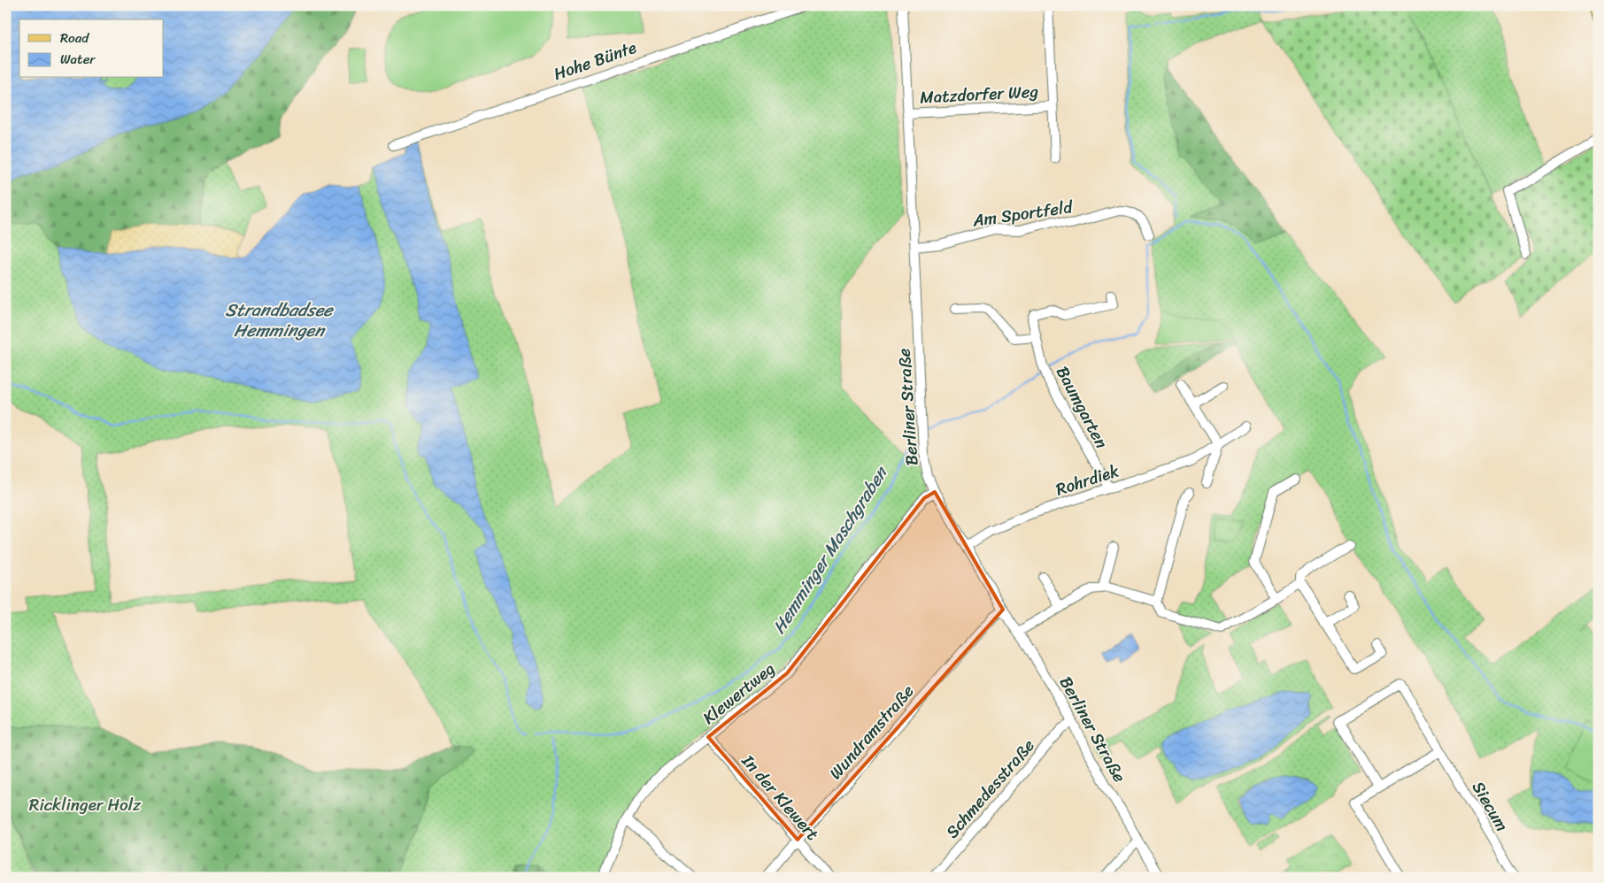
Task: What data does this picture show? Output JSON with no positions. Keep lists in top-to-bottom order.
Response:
{
  "streets": {
    "street": [
      "Hohe Bünte",
      "Matzdorfer Weg",
      "Am Sportfeld",
      "Berliner Straße",
      "Baumgarten",
      "Rohrdiek",
      "Klewertweg",
      "Wundramstraße",
      "Schmedesstraße",
      "In der Klewert",
      "Siecum"
    ]
  },
  "crossings": [
    ["Matzdorfer Weg", "Berliner Straße"],
    ["Am Sportfeld", "Berliner Straße"],
    ["Berliner Straße", "Rohrdiek"],
    ["Berliner Straße", "Klewertweg"],
    ["Berliner Straße", "Wundramstraße"],
    ["Berliner Straße", "Schmedesstraße"],
    ["Baumgarten", "Rohrdiek"],
    ["Klewertweg", "In der Klewert"],
    ["Wundramstraße", "In der Klewert"]
  ],
  "water": ["Strandbadsee Hemmingen", "Hemminger Maschgraben"],
  "parks": ["Ricklinger Holz"],
  "legend": ["Road", "Water"]
}
